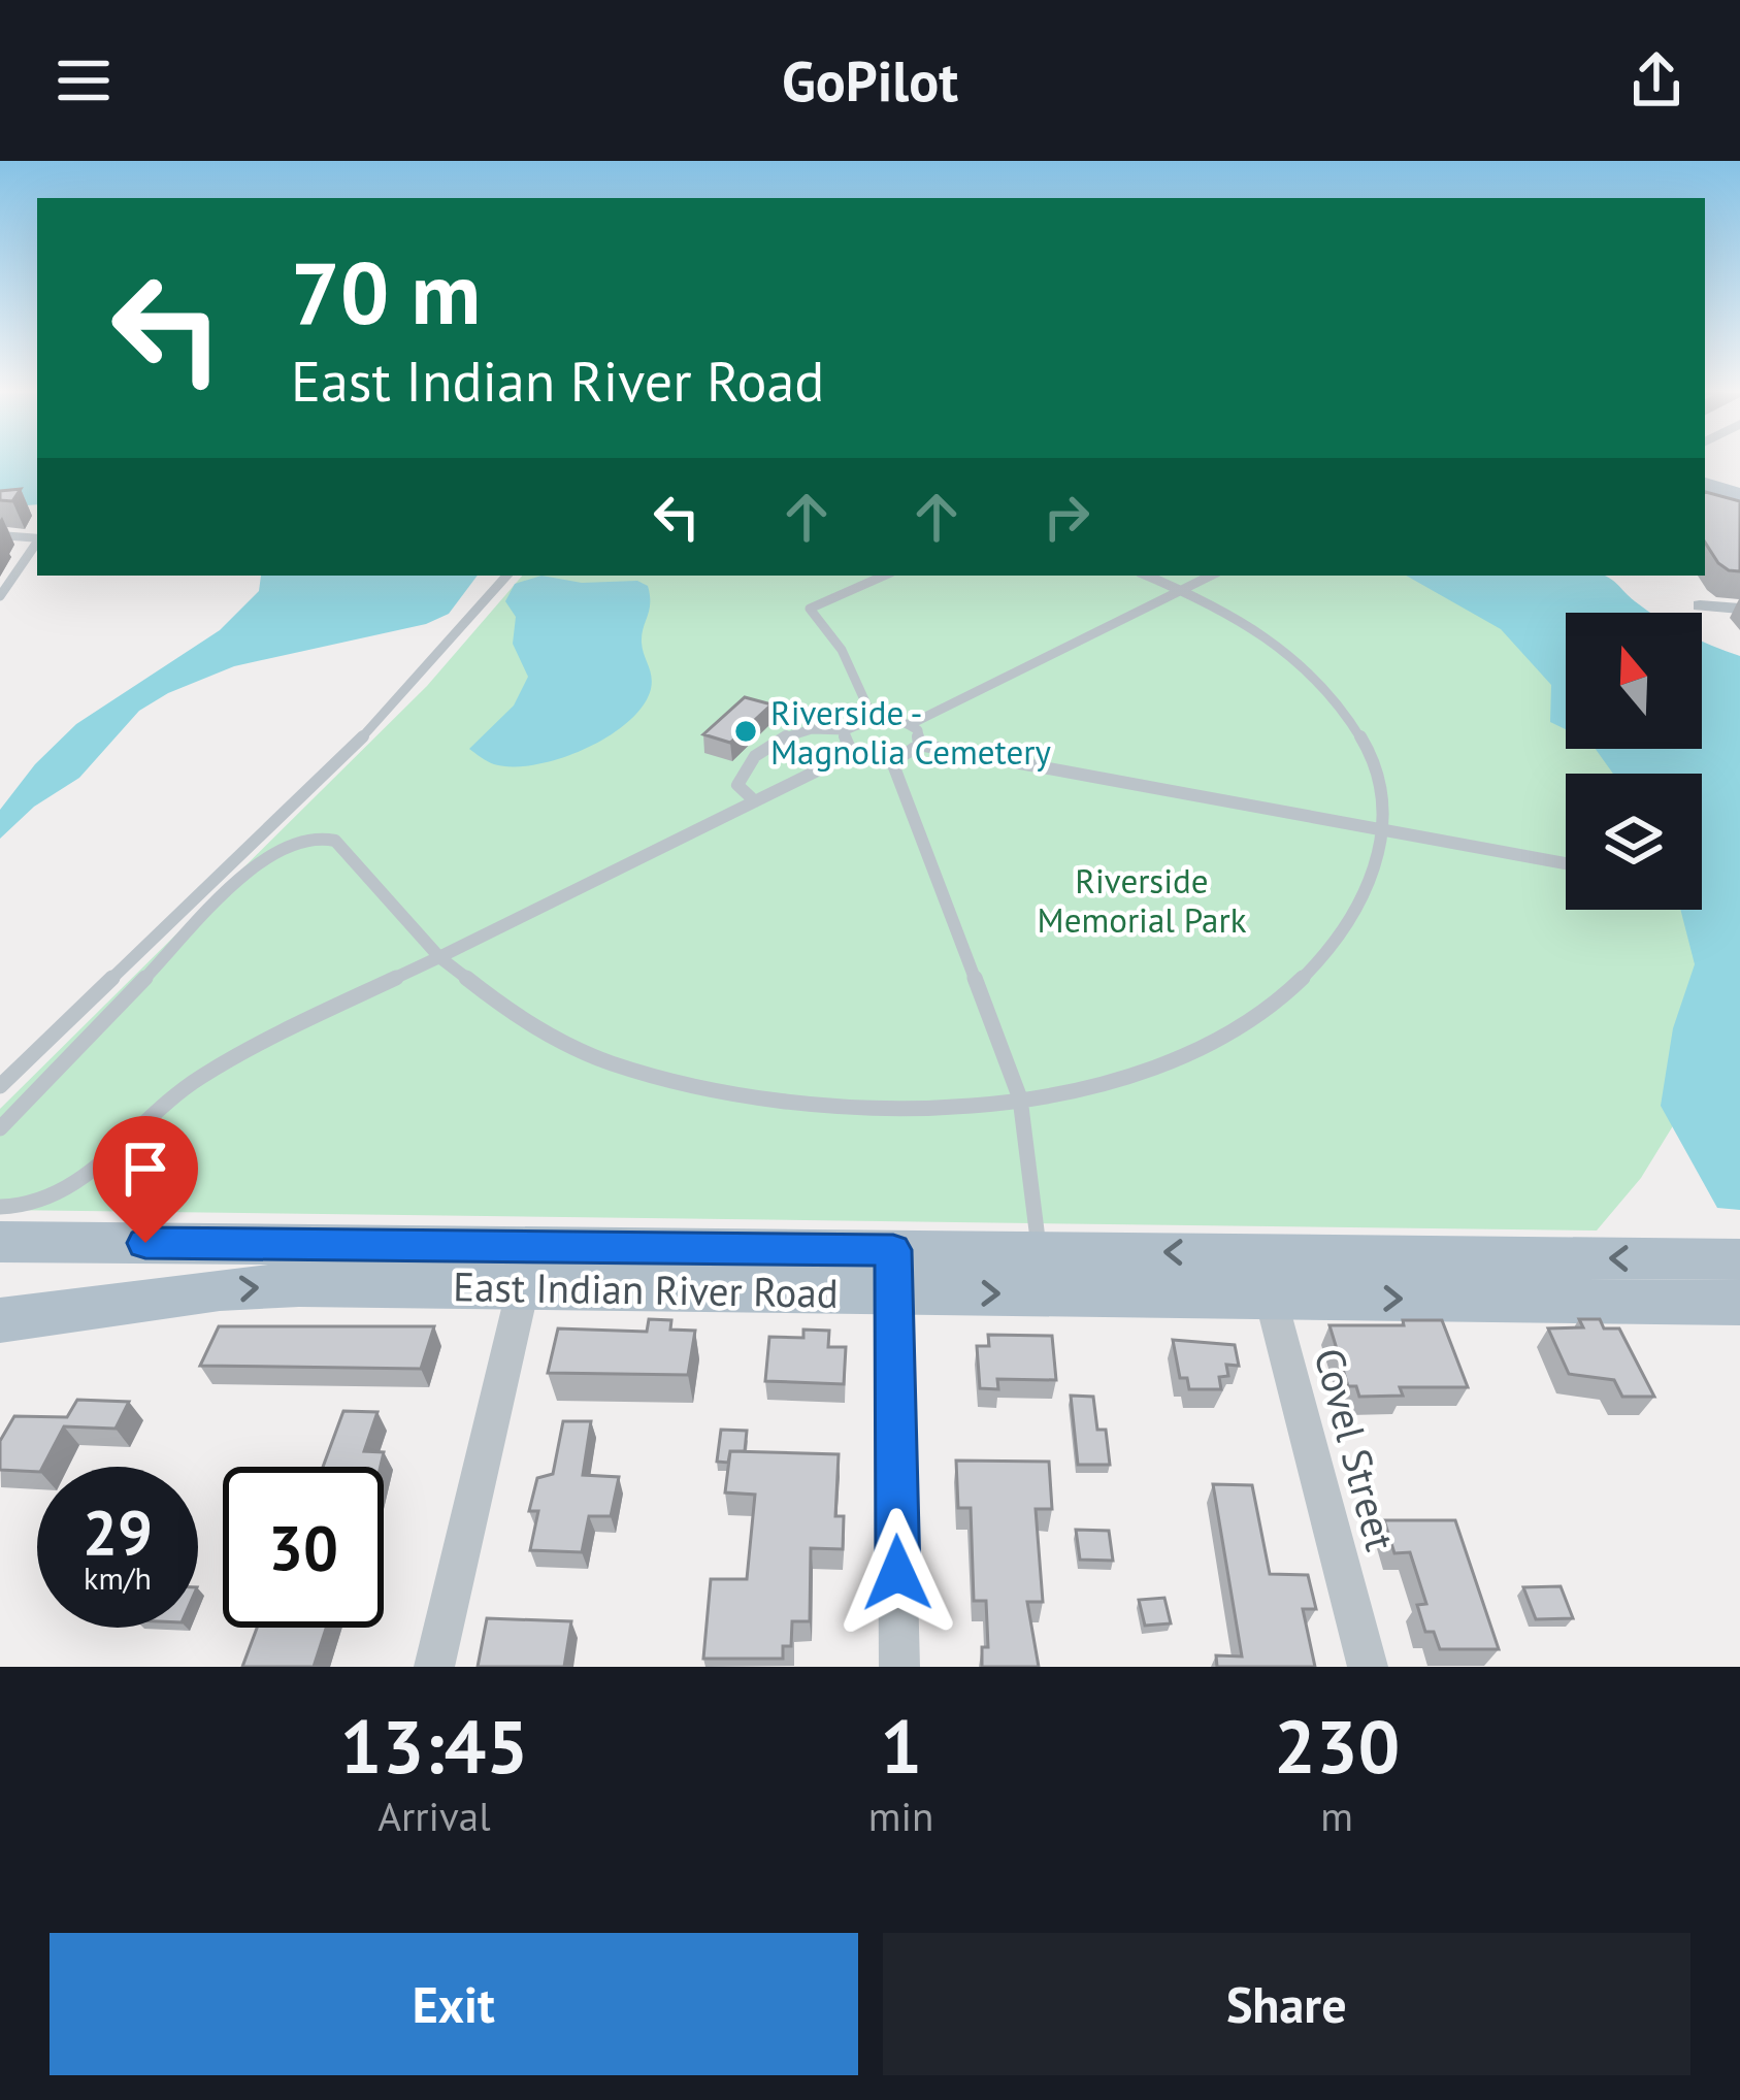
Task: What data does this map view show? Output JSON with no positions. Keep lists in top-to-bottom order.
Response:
{
  "streets": {
    "main road": ["East Indian River Road"],
    "street": ["Covel Street"]
  },
  "crossings": [
    ["East Indian River Road", "Covel Street"]
  ],
  "parks": ["Riverside Memorial Park"],
  "places": ["Riverside - Magnolia Cemetery"],
  "north": "top",
  "page": {
    "header": "GoPilot",
    "turn": ["70 m", "East Indian River Road"],
    "speed": "29 km/h",
    "limit": "30",
    "eta": [
      "13:45",
      "Arrival",
      "1",
      "min",
      "230",
      "m"
    ],
    "buttons": ["Exit", "Share"]
  }
}
